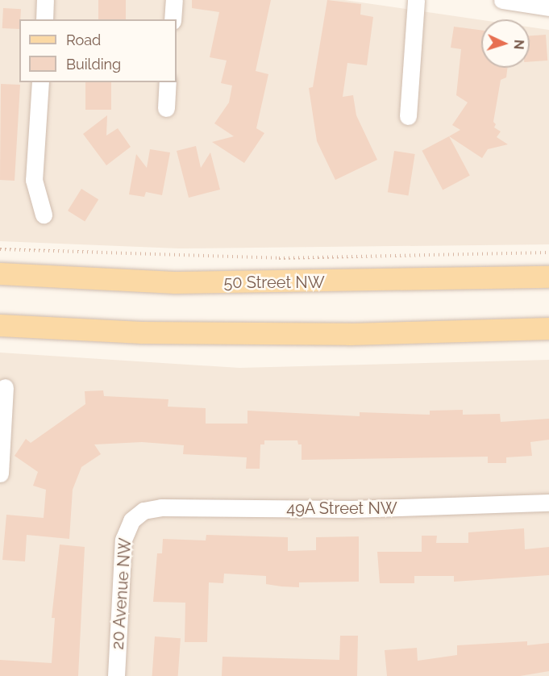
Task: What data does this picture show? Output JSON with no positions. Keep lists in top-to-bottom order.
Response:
{
  "streets": {
    "main road": ["50 Street NW"],
    "street": ["49A Street NW", "20 Avenue NW"]
  },
  "crossings": [
    ["49A Street NW", "20 Avenue NW"]
  ],
  "legend": ["Road", "Building"],
  "north": "right"
}
